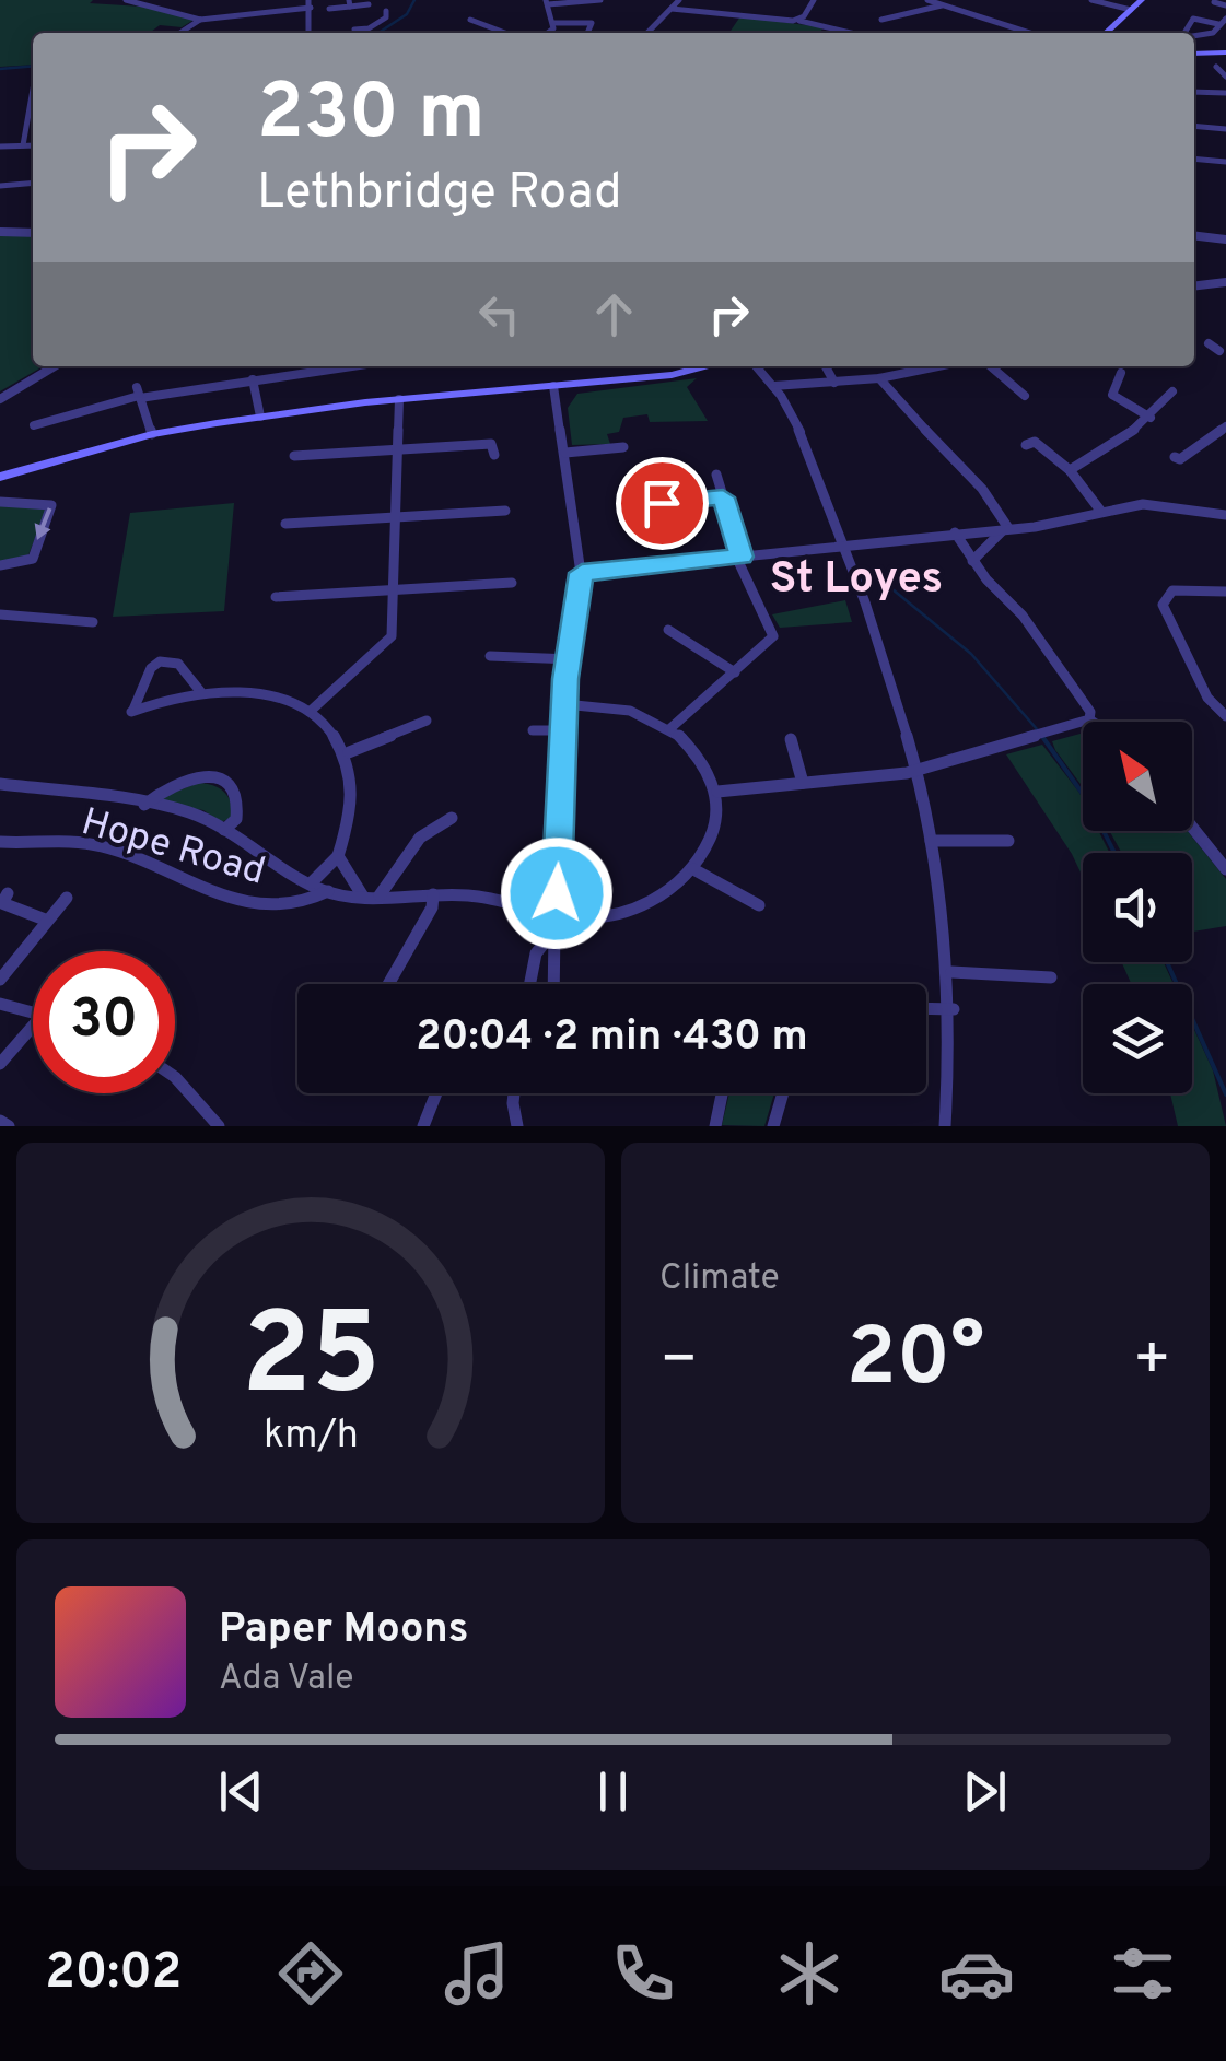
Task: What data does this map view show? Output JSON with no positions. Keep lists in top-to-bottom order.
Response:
{
  "streets": {
    "street": ["Hope Road"]
  },
  "districts": ["St Loyes"],
  "north": "top left",
  "page": {
    "turn": ["230 m", "Lethbridge Road"],
    "limit": "30",
    "trip": "20:04 · 2 min · 430 m",
    "tile": "Climate",
    "heat": ["−", "20°", "+"],
    "song": ["Paper Moons", "Ada Vale"],
    "tabs": "20:02",
    "gauge": ["25", "km/h"]
  }
}
